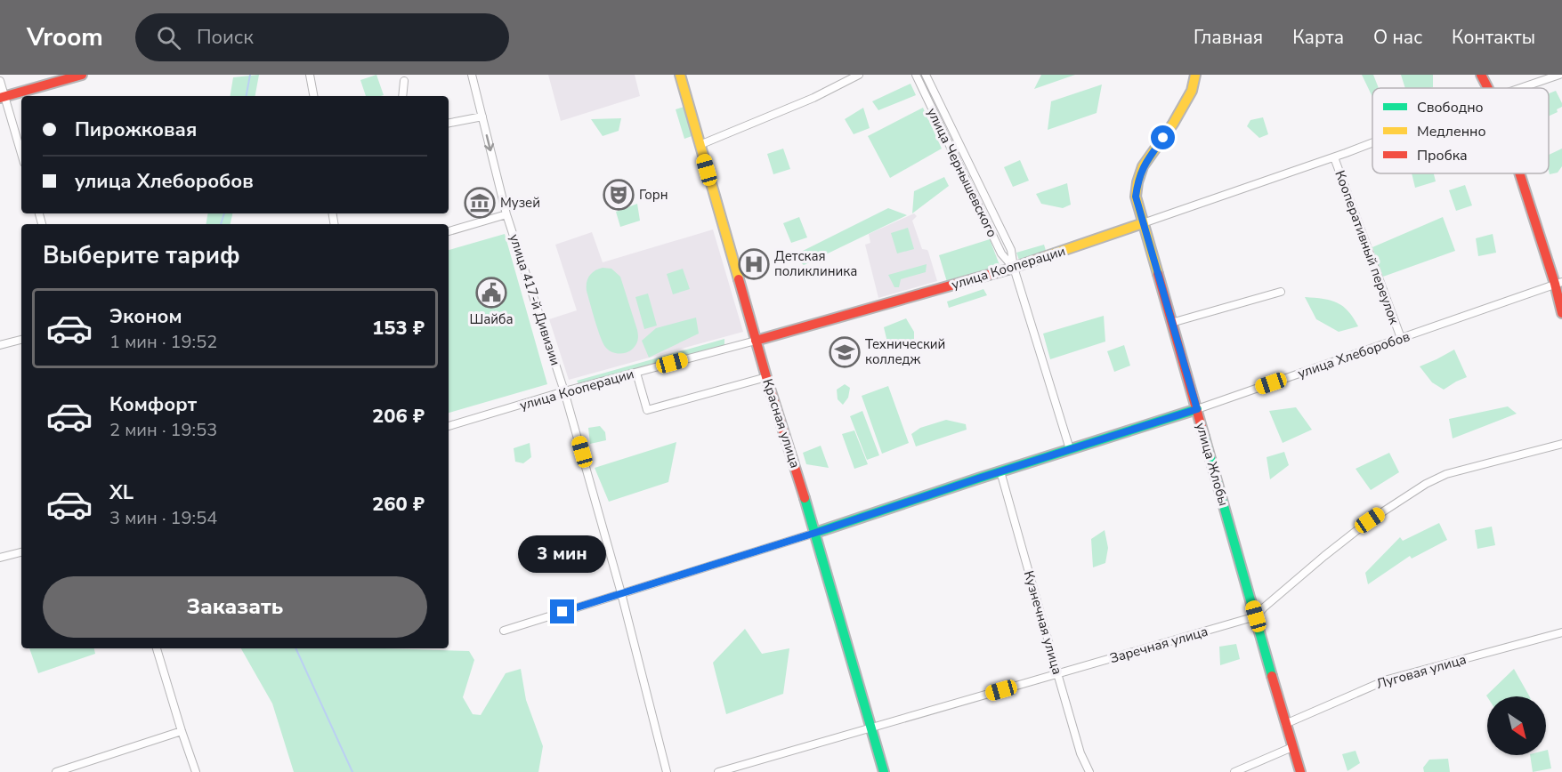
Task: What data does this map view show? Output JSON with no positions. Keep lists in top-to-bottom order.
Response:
{
  "streets": {
    "street": [
      "улица Чернышевского",
      "Кооперативный переулок",
      "улица Кооперации",
      "улица 417-й Дивизии",
      "улица Хлеборобов",
      "Красная улица",
      "улица Жлобы",
      "Кузнечная улица",
      "Заречная улица",
      "Луговая улица"
    ]
  },
  "crossings": [
    ["улица Чернышевского", "улица Кооперации"],
    ["улица Чернышевского", "улица Хлеборобов"],
    ["Кооперативный переулок", "улица Кооперации"],
    ["Кооперативный переулок", "улица Хлеборобов"],
    ["улица Кооперации", "улица 417-й Дивизии"],
    ["улица Кооперации", "Красная улица"],
    ["улица Кооперации", "улица Жлобы"],
    ["улица 417-й Дивизии", "улица Хлеборобов"],
    ["улица Хлеборобов", "Красная улица"],
    ["улица Хлеборобов", "улица Жлобы"],
    ["улица Хлеборобов", "Кузнечная улица"],
    ["Красная улица", "Заречная улица"],
    ["улица Жлобы", "Заречная улица"],
    ["улица Жлобы", "Луговая улица"],
    ["Кузнечная улица", "Заречная улица"]
  ],
  "places": {
    "theatre": ["Горн"],
    "museum": ["Музей"],
    "hospital": ["Детская поликлиника"],
    "public building": ["Шайба"],
    "school or university": ["Технический колледж"]
  },
  "legend": ["Свободно", "Медленно", "Пробка"],
  "north": "bottom right",
  "page": {
    "header": "Vroom",
    "search": "Поиск",
    "nav": [
      "Главная",
      "Карта",
      "О нас",
      "Контакты"
    ],
    "banner": ["Пирожковая", "улица Хлеборобов"],
    "heading": "Выберите тариф",
    "list": [
      {
        "name": "Эконом",
        "note": "1 мин · 19:52",
        "value": "153 ₽"
      },
      {
        "name": "Комфорт",
        "note": "2 мин · 19:53",
        "value": "206 ₽"
      },
      {
        "name": "XL",
        "note": "3 мин · 19:54",
        "value": "260 ₽"
      }
    ],
    "bubble": "3 мин",
    "buttons": "Заказать"
  }
}
